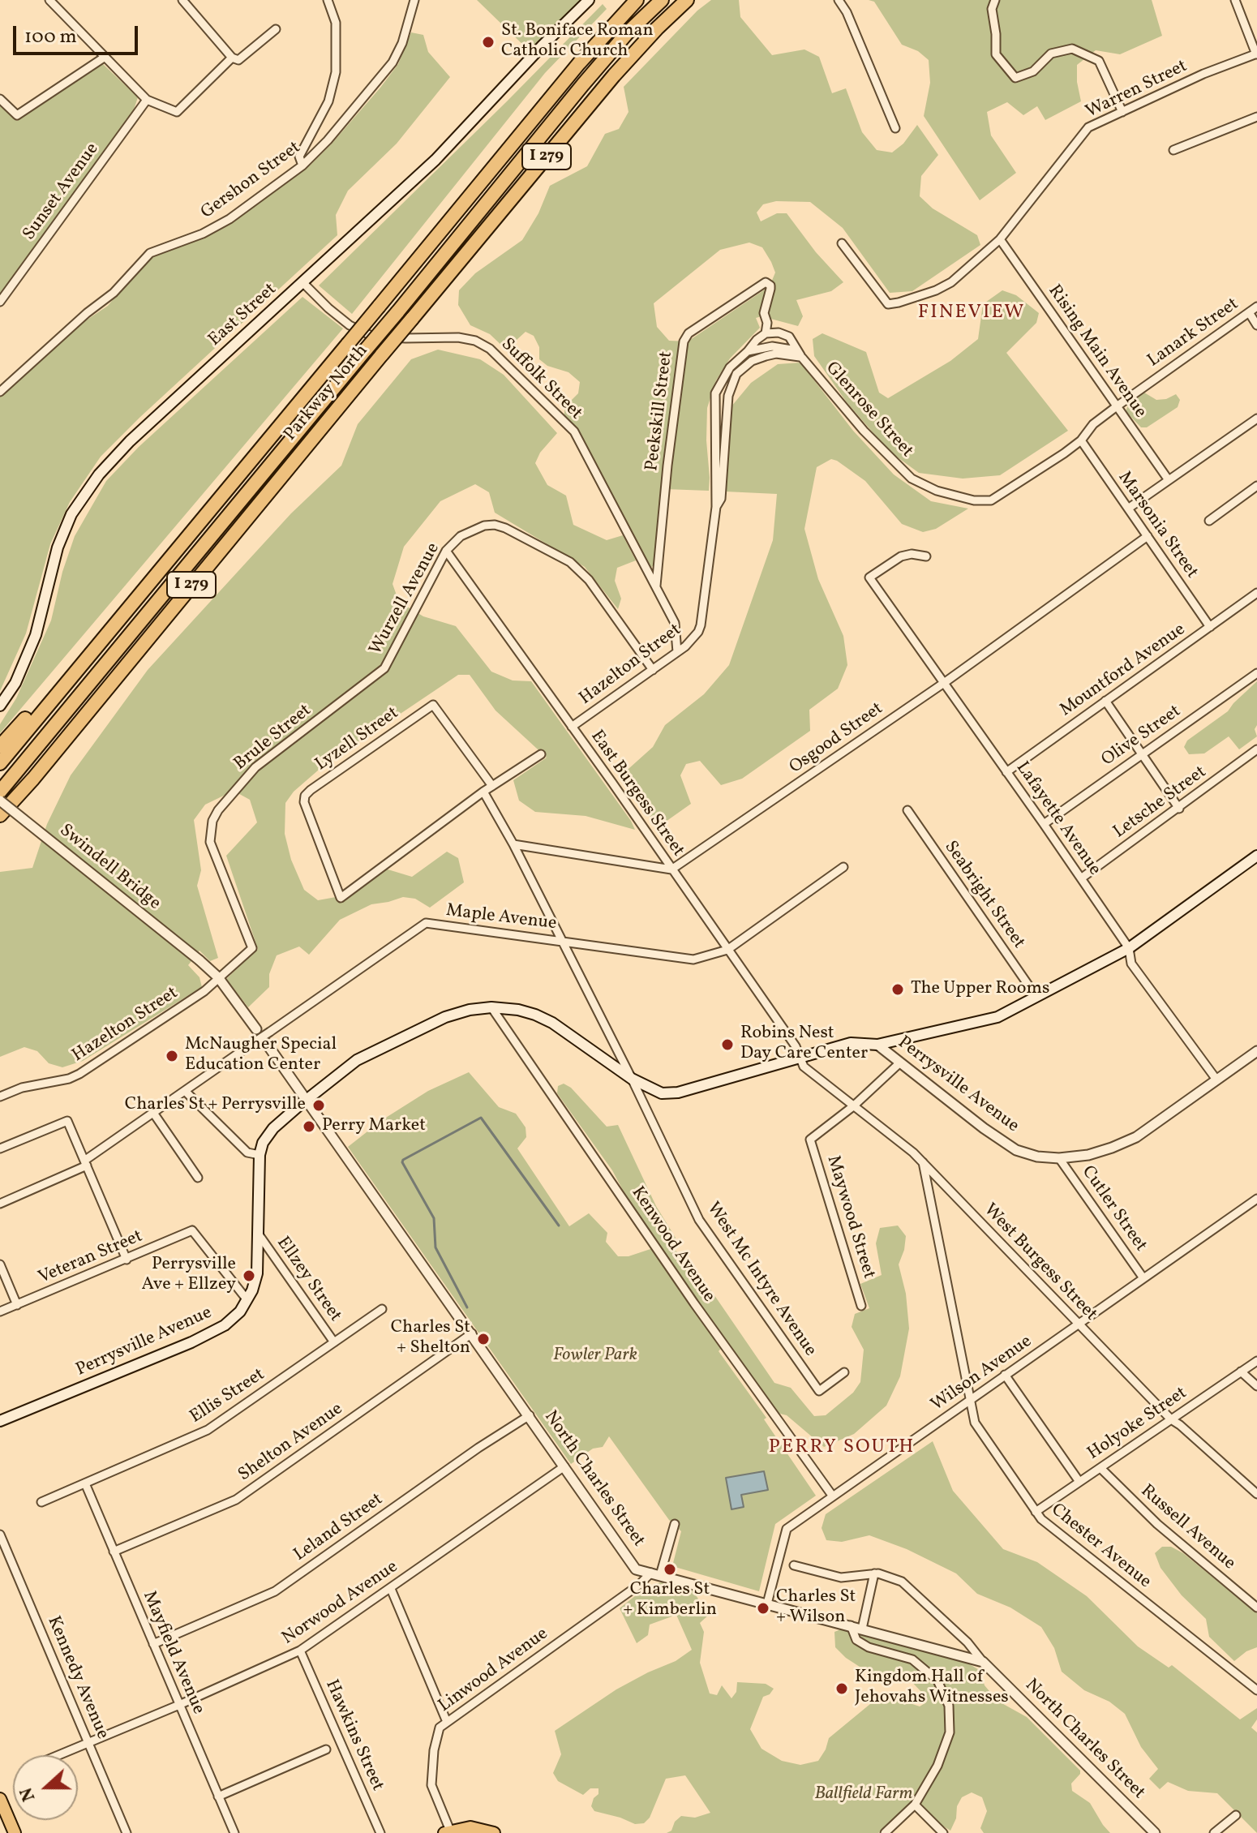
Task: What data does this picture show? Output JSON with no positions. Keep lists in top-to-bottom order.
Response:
{
  "streets": {
    "highway": ["I 279", "Parkway North"],
    "main road": ["East Street", "Perrysville Avenue"],
    "street": [
      "Warren Street",
      "Gershon Street",
      "Sunset Avenue",
      "Lanark Street",
      "Rising Main Avenue",
      "Suffolk Street",
      "Glenrose Street",
      "Peekskill Street",
      "Marsonia Street",
      "Wurzell Avenue",
      "Hazelton Street",
      "Mountford Avenue",
      "Olive Street",
      "Brule Street",
      "Osgood Street",
      "Lyzell Street",
      "East Burgess Street",
      "Letsche Street",
      "Lafayette Avenue",
      "Swindell Bridge",
      "Seabright Street",
      "Maple Avenue",
      "Cutler Street",
      "Maywood Street",
      "Kenwood Avenue",
      "Veteran Street",
      "West Burgess Street",
      "Ellzey Street",
      "West Mc Intyre Avenue",
      "Wilson Avenue",
      "Ellis Street",
      "Holyoke Street",
      "Shelton Avenue",
      "North Charles Street",
      "Leland Street",
      "Russell Avenue",
      "Chester Avenue",
      "Norwood Avenue",
      "Mayfield Avenue",
      "Linwood Avenue",
      "Kennedy Avenue",
      "Hawkins Street"
    ]
  },
  "crossings": [
    ["Warren Street", "Rising Main Avenue"],
    ["East Street", "Suffolk Street"],
    ["Lanark Street", "Rising Main Avenue"],
    ["Lanark Street", "Glenrose Street"],
    ["Lanark Street", "Marsonia Street"],
    ["Suffolk Street", "Peekskill Street"],
    ["Suffolk Street", "Hazelton Street"],
    ["Glenrose Street", "Hazelton Street"],
    ["Marsonia Street", "Mountford Avenue"],
    ["Marsonia Street", "Osgood Street"],
    ["Wurzell Avenue", "Hazelton Street"],
    ["Wurzell Avenue", "Brule Street"],
    ["Wurzell Avenue", "East Burgess Street"],
    ["Hazelton Street", "Brule Street"],
    ["Hazelton Street", "East Burgess Street"],
    ["Hazelton Street", "Swindell Bridge"],
    ["Mountford Avenue", "Lafayette Avenue"],
    ["Olive Street", "Lafayette Avenue"],
    ["Osgood Street", "East Burgess Street"],
    ["Osgood Street", "Lafayette Avenue"],
    ["Lyzell Street", "West Mc Intyre Avenue"],
    ["East Burgess Street", "Maple Avenue"],
    ["East Burgess Street", "Perrysville Avenue"],
    ["East Burgess Street", "West Burgess Street"],
    ["Letsche Street", "Lafayette Avenue"],
    ["Lafayette Avenue", "Perrysville Avenue"],
    ["Maple Avenue", "West Mc Intyre Avenue"],
    ["Perrysville Avenue", "Cutler Street"],
    ["Perrysville Avenue", "Maywood Street"],
    ["Perrysville Avenue", "Kenwood Avenue"],
    ["Perrysville Avenue", "Veteran Street"],
    ["Perrysville Avenue", "West Burgess Street"],
    ["Perrysville Avenue", "Ellzey Street"],
    ["Perrysville Avenue", "West Mc Intyre Avenue"],
    ["Perrysville Avenue", "North Charles Street"],
    ["Cutler Street", "Wilson Avenue"],
    ["Maywood Street", "West Burgess Street"],
    ["Kenwood Avenue", "Wilson Avenue"],
    ["West Burgess Street", "Wilson Avenue"],
    ["West Burgess Street", "Holyoke Street"],
    ["West Burgess Street", "Chester Avenue"],
    ["Ellzey Street", "Ellis Street"],
    ["Wilson Avenue", "North Charles Street"],
    ["Wilson Avenue", "Chester Avenue"],
    ["Ellis Street", "Mayfield Avenue"],
    ["Holyoke Street", "Russell Avenue"],
    ["Holyoke Street", "Chester Avenue"],
    ["Shelton Avenue", "North Charles Street"],
    ["Shelton Avenue", "Mayfield Avenue"],
    ["North Charles Street", "Leland Street"],
    ["North Charles Street", "Norwood Avenue"],
    ["North Charles Street", "Linwood Avenue"],
    ["Leland Street", "Mayfield Avenue"],
    ["Norwood Avenue", "Mayfield Avenue"],
    ["Norwood Avenue", "Kennedy Avenue"],
    ["Norwood Avenue", "Hawkins Street"]
  ],
  "districts": ["FINEVIEW", "PERRY SOUTH"],
  "parks": ["Fowler Park", "Ballfield Farm"],
  "places": [
    "St. Boniface Roman Catholic Church",
    "The Upper Rooms",
    "Robins Nest Day Care Center",
    "McNaugher Special Education Center",
    "Charles St + Perrysville",
    "Perry Market",
    "Perrysville Ave + Ellzey",
    "Charles St + Shelton",
    "Charles St + Kimberlin",
    "Charles St + Wilson",
    "Kingdom Hall of Jehovahs Witnesses"
  ],
  "scale_bar": "100 m",
  "north": "left"
}
